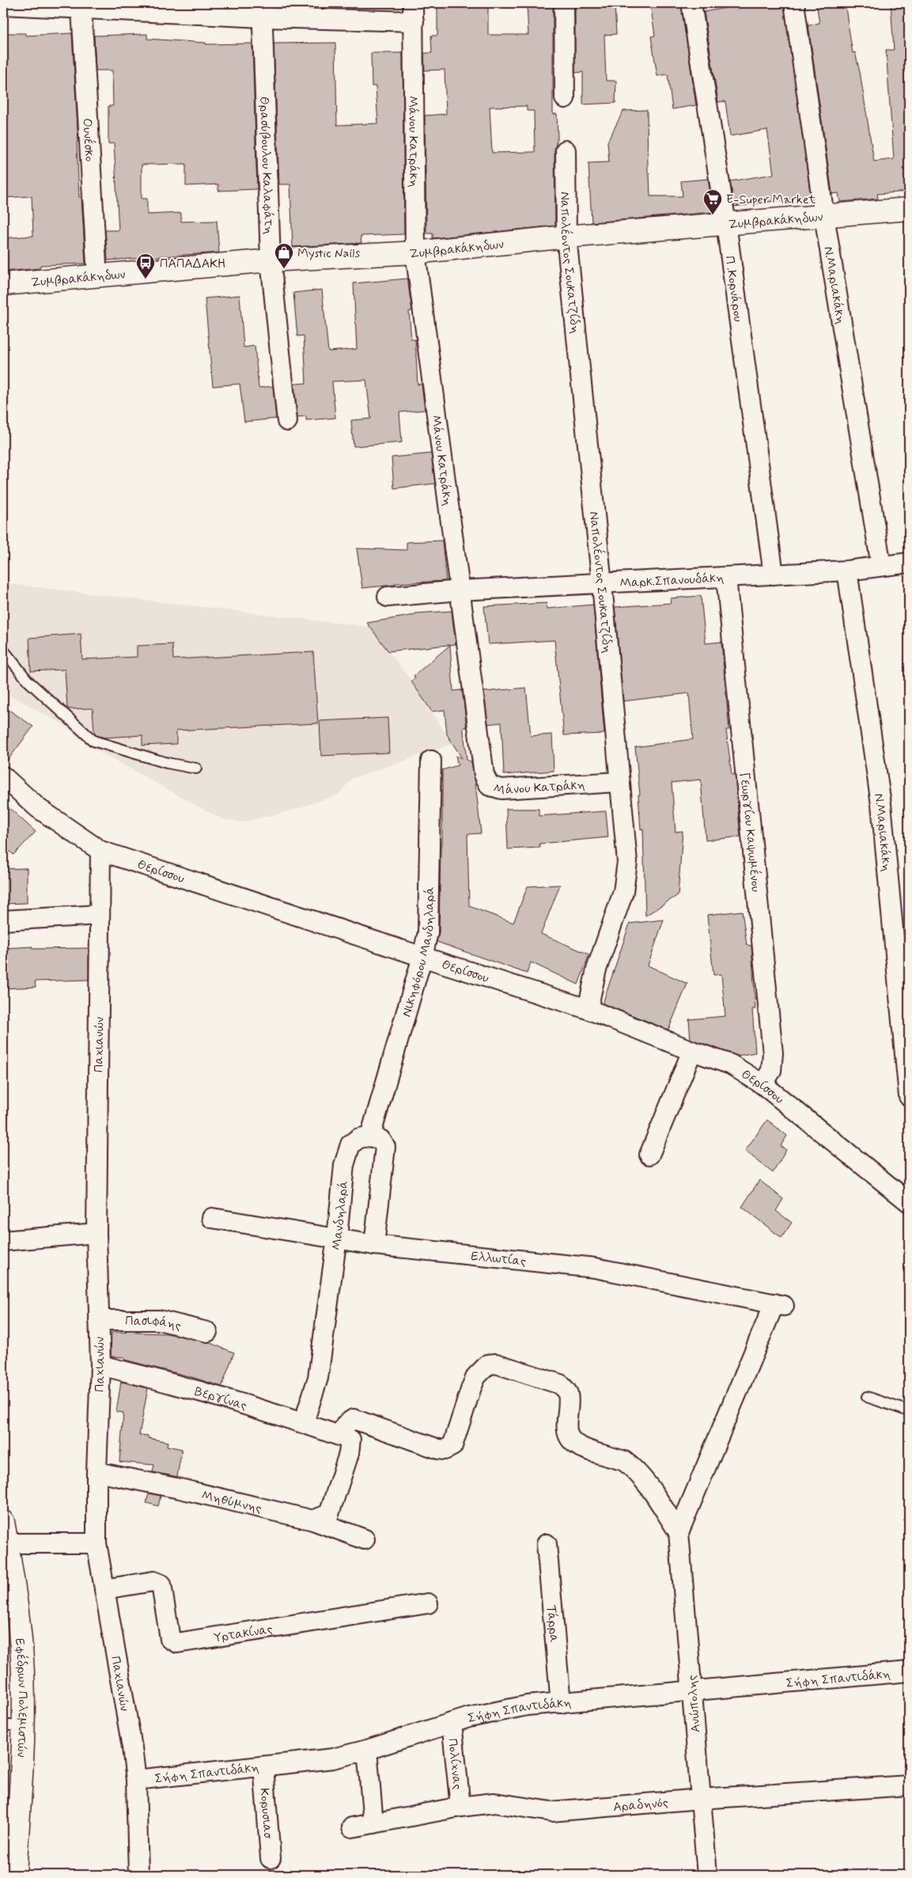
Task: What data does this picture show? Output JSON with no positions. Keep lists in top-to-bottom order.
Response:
{
  "streets": {
    "main road": ["Ζυμβρακάκηδων", "Εφέδρων Πολεμιστών"],
    "street": [
      "Ουνέσκο",
      "Μάνου Κατράκη",
      "Θρασύβουλου Καλαφάτη",
      "Ναπολέοντος Σουκατζίδη",
      "Ν.Μαριακάκη",
      "Π .Κορνάρου",
      "Μαρκ.Σπανουδάκη",
      "Γεωργίου Καψωμένου",
      "Θερίσσου",
      "Νικηφόρου Μανδηλαρά",
      "Παχιανών",
      "Μανδηλαρά",
      "Ελλωτίας",
      "Πασιφάης",
      "Βεργίνας",
      "Μηθύμνης",
      "Τάρρα",
      "Υρτακίνας",
      "Σήφη Σπαντιδάκη",
      "Ανώπολης",
      "Πολίχνας",
      "Αραδηνός",
      "Κορυσιασ"
    ]
  },
  "crossings": [
    ["Ουνέσκο", "Ζυμβρακάκηδων"],
    ["Μάνου Κατράκη", "Ζυμβρακάκηδων"],
    ["Μάνου Κατράκη", "Ναπολέοντος Σουκατζίδη"],
    ["Μάνου Κατράκη", "Μαρκ.Σπανουδάκη"],
    ["Θρασύβουλου Καλαφάτη", "Ζυμβρακάκηδων"],
    ["Ζυμβρακάκηδων", "Ναπολέοντος Σουκατζίδη"],
    ["Ζυμβρακάκηδων", "Ν.Μαριακάκη"],
    ["Ζυμβρακάκηδων", "Π .Κορνάρου"],
    ["Ναπολέοντος Σουκατζίδη", "Μαρκ.Σπανουδάκη"],
    ["Ναπολέοντος Σουκατζίδη", "Θερίσσου"],
    ["Ν.Μαριακάκη", "Μαρκ.Σπανουδάκη"],
    ["Π .Κορνάρου", "Μαρκ.Σπανουδάκη"],
    ["Μαρκ.Σπανουδάκη", "Γεωργίου Καψωμένου"],
    ["Γεωργίου Καψωμένου", "Θερίσσου"],
    ["Θερίσσου", "Νικηφόρου Μανδηλαρά"],
    ["Θερίσσου", "Παχιανών"],
    ["Νικηφόρου Μανδηλαρά", "Μανδηλαρά"],
    ["Παχιανών", "Πασιφάης"],
    ["Παχιανών", "Βεργίνας"],
    ["Παχιανών", "Μηθύμνης"],
    ["Παχιανών", "Υρτακίνας"],
    ["Παχιανών", "Σήφη Σπαντιδάκη"],
    ["Μανδηλαρά", "Ελλωτίας"],
    ["Μανδηλαρά", "Βεργίνας"],
    ["Ελλωτίας", "Ανώπολης"],
    ["Τάρρα", "Σήφη Σπαντιδάκη"],
    ["Σήφη Σπαντιδάκη", "Ανώπολης"],
    ["Σήφη Σπαντιδάκη", "Πολίχνας"],
    ["Σήφη Σπαντιδάκη", "Κορυσιασ"],
    ["Ανώπολης", "Αραδηνός"],
    ["Πολίχνας", "Αραδηνός"]
  ],
  "places": {
    "supermarket": ["E-Super Market"],
    "shop": ["Mystic Nails"],
    "bus stop": ["ΠΑΠΑΔΑΚΗ"]
  }
}
